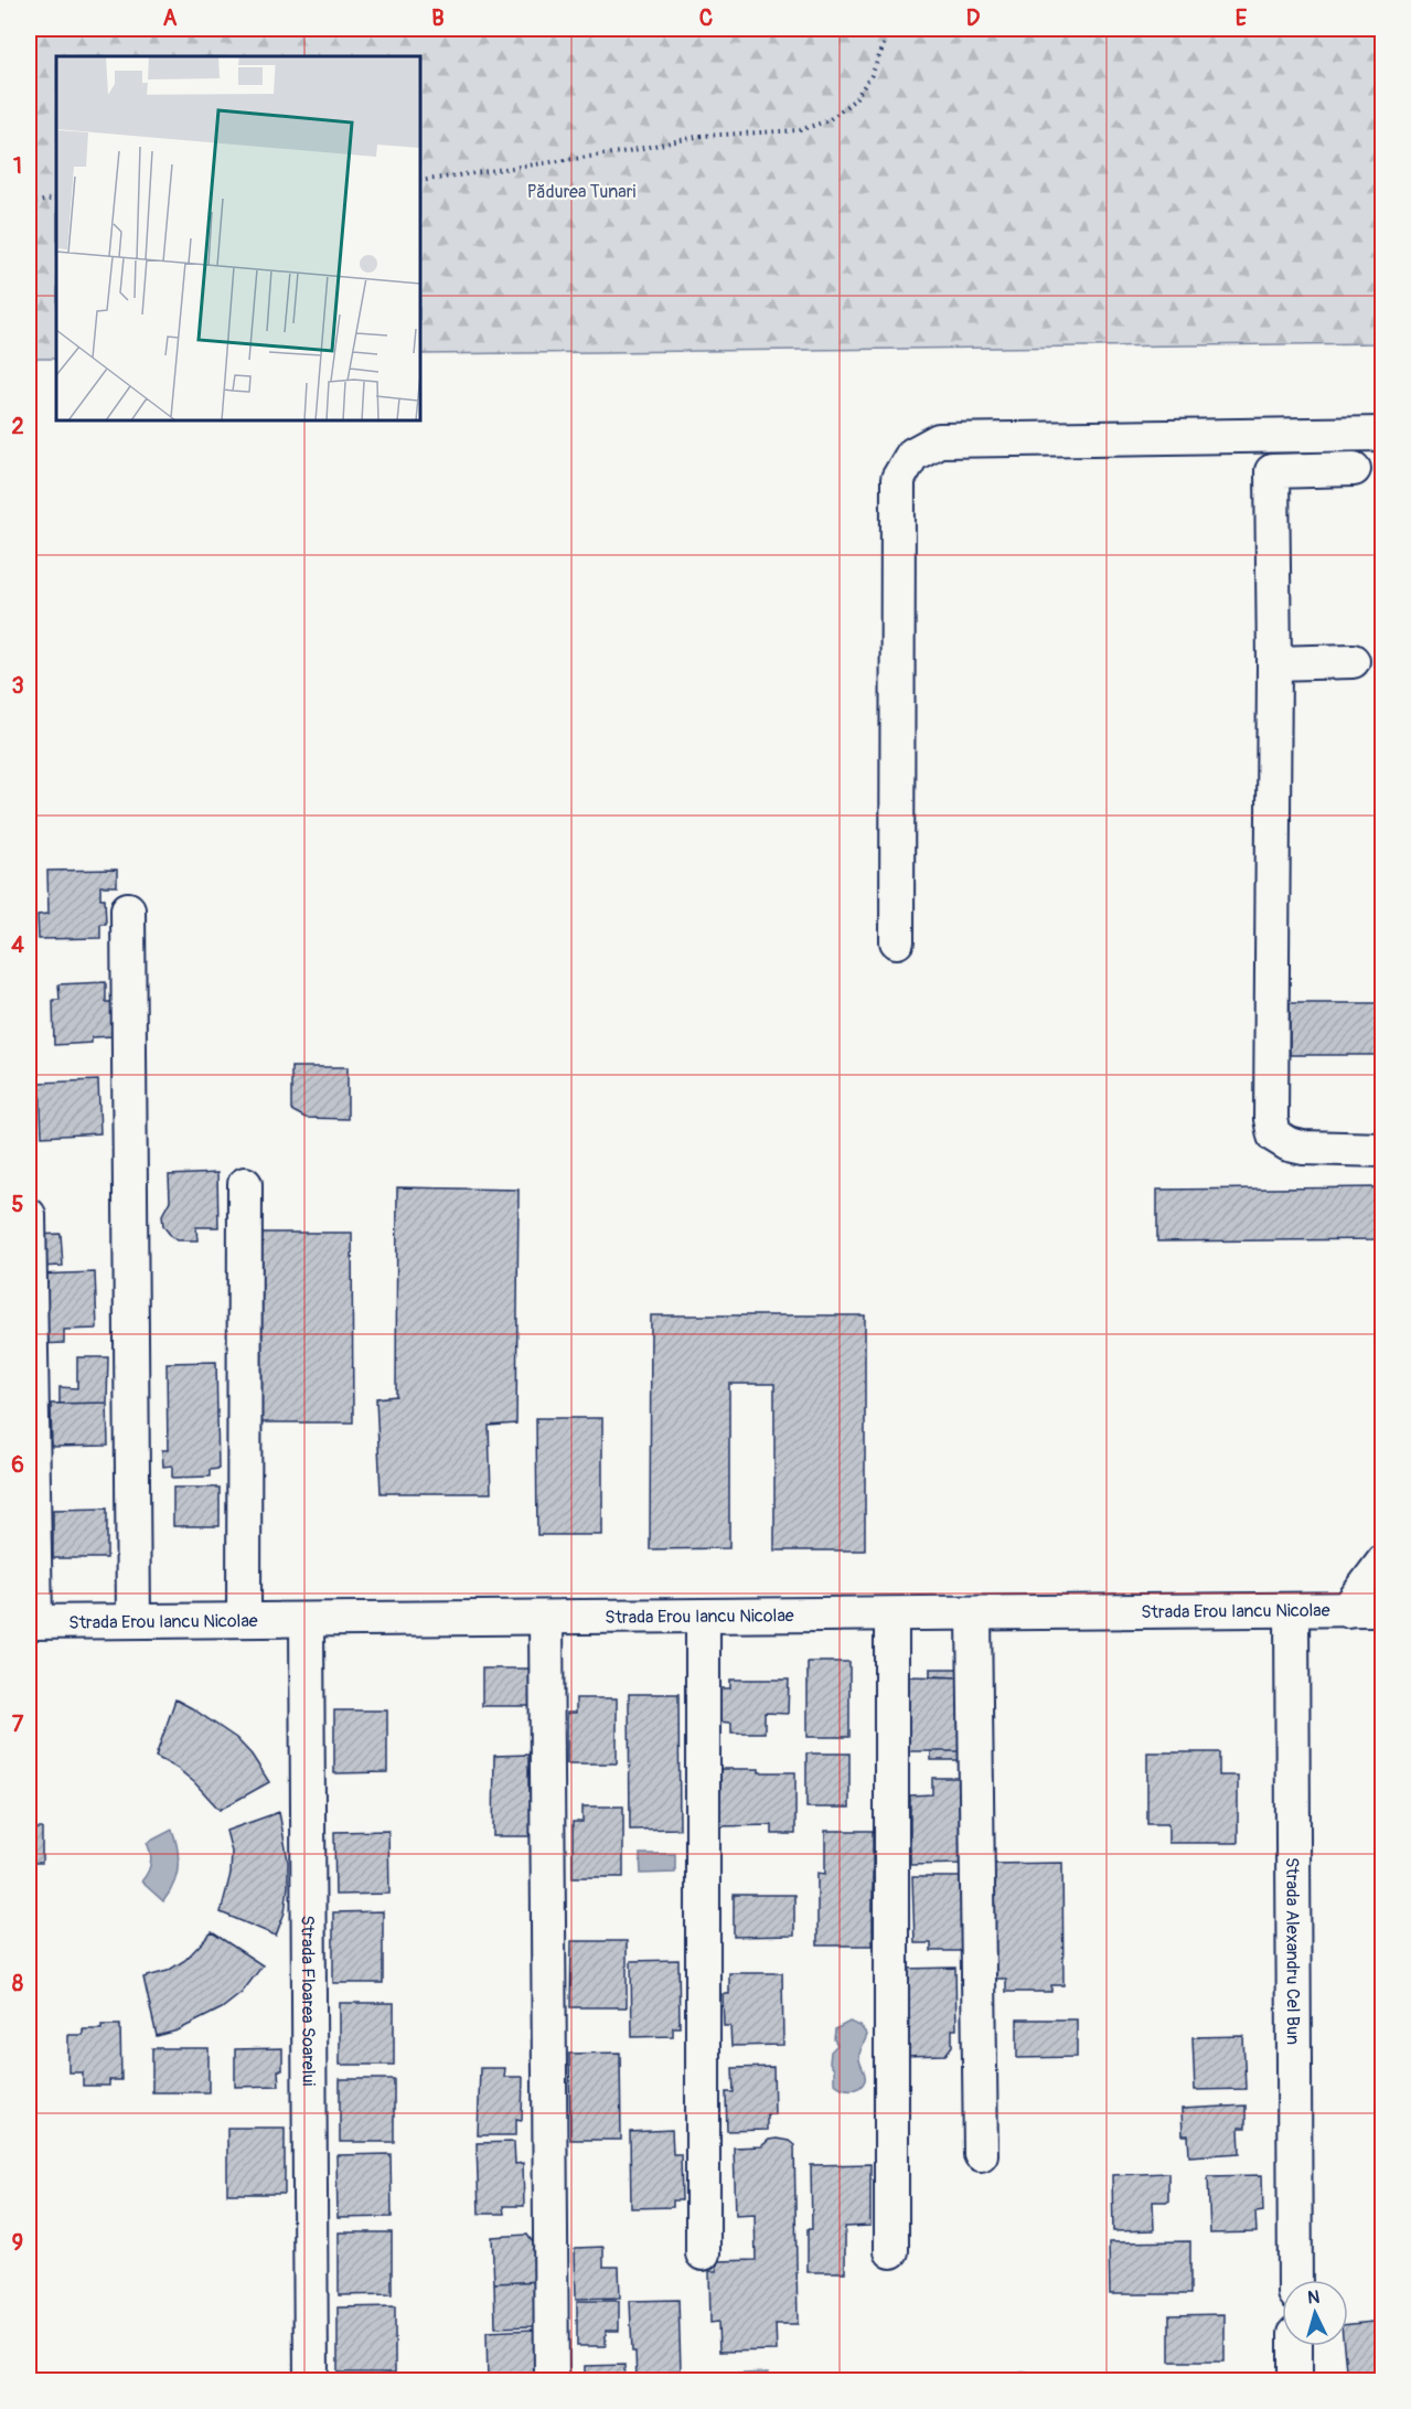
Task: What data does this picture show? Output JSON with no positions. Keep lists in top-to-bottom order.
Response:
{
  "streets": {
    "street": ["Strada Erou Iancu Nicolae", "Strada Alexandru Cel Bun", "Strada Floarea Soarelui"]
  },
  "crossings": [
    ["Strada Erou Iancu Nicolae", "Strada Alexandru Cel Bun"],
    ["Strada Erou Iancu Nicolae", "Strada Floarea Soarelui"]
  ],
  "parks": ["Pădurea Tunari"],
  "north": "top",
  "grid": {
    "columns": [
      "A",
      "B",
      "C",
      "D",
      "E"
    ],
    "rows": [
      "1",
      "2",
      "3",
      "4",
      "5",
      "6",
      "7",
      "8",
      "9"
    ]
  }
}
